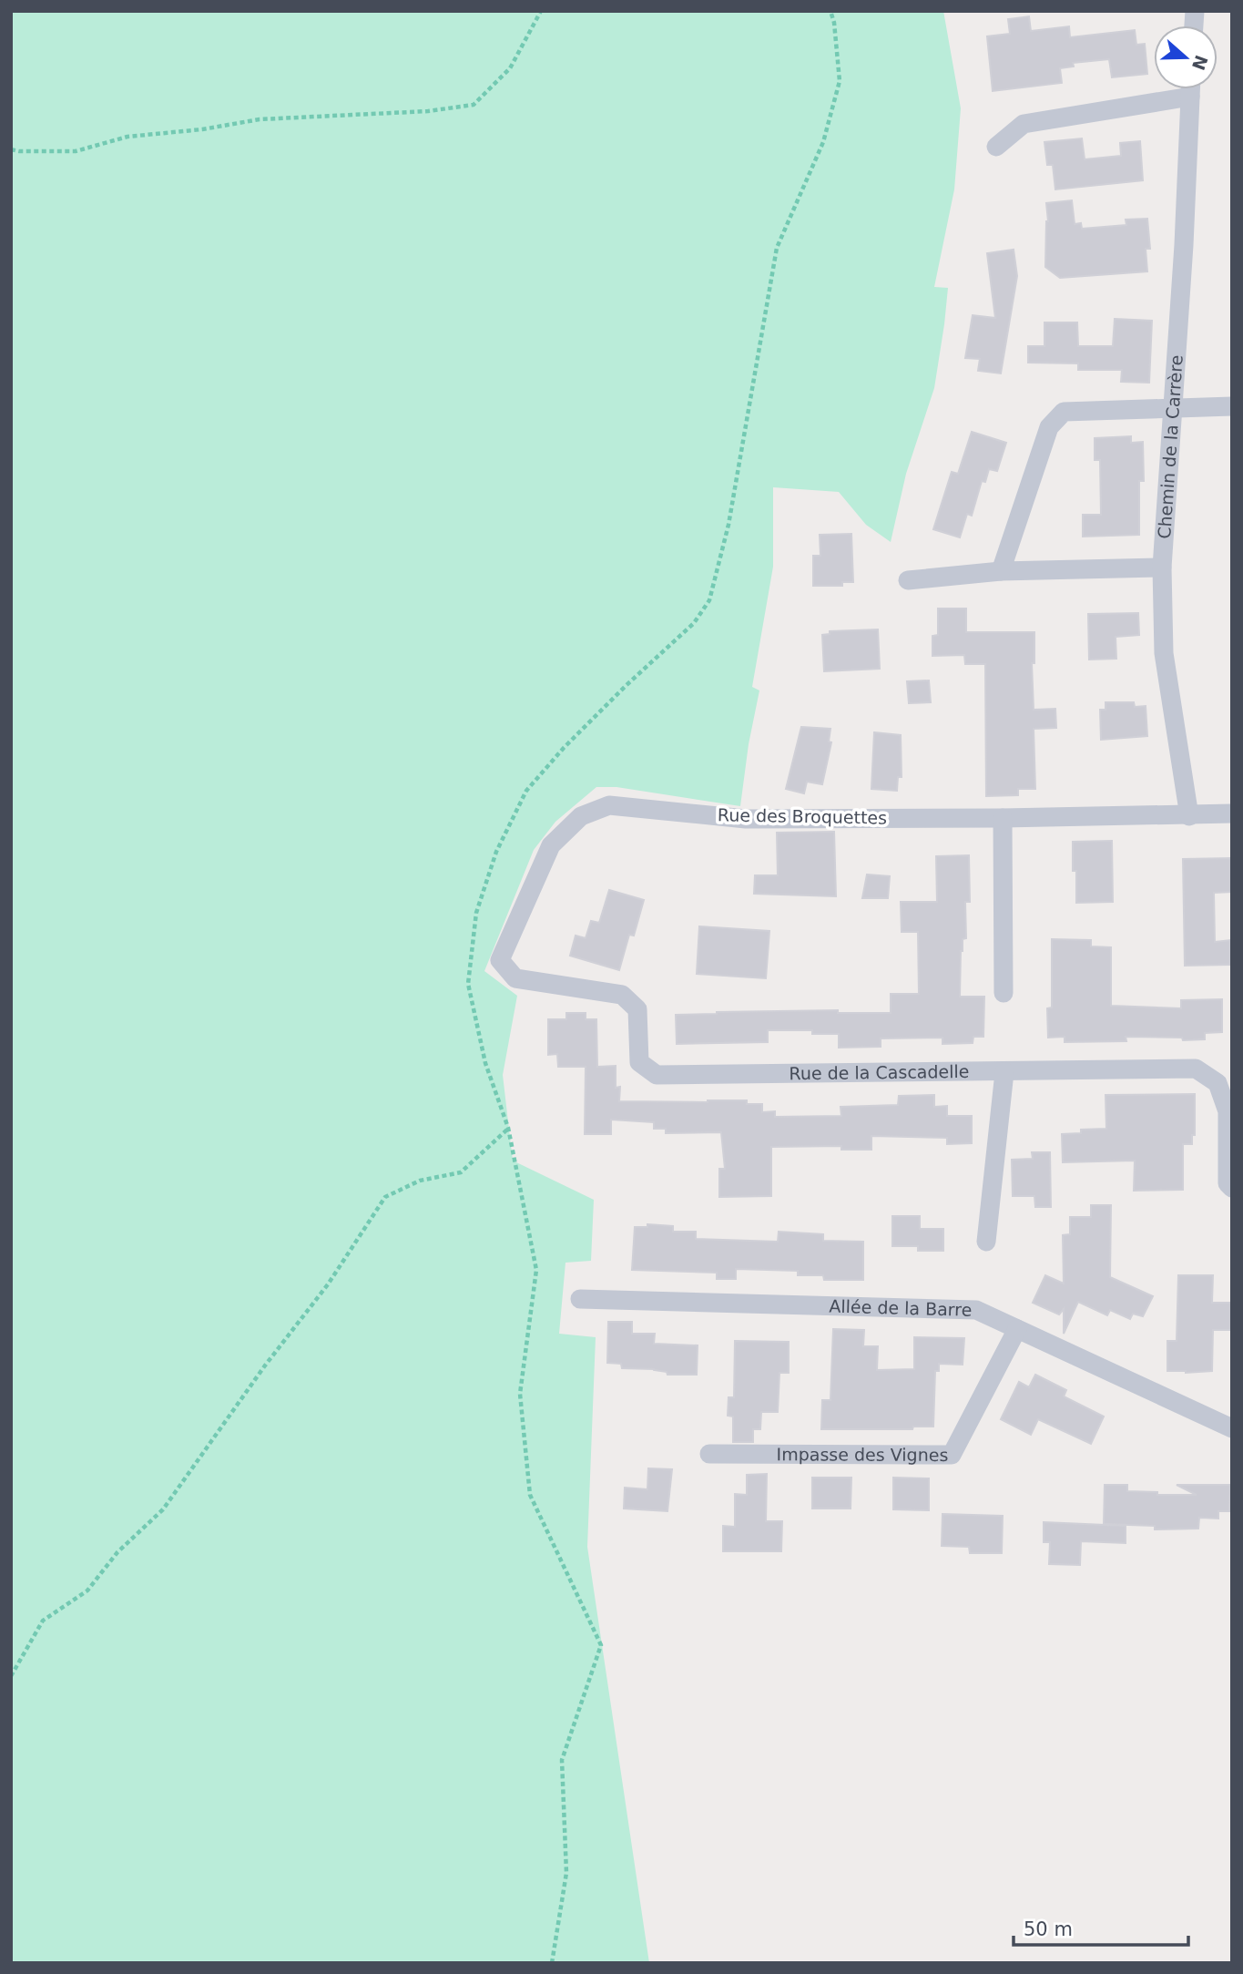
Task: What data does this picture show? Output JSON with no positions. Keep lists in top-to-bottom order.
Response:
{
  "streets": {
    "street": [
      "Chemin de la Carrère",
      "Rue des Broquettes",
      "Rue de la Cascadelle",
      "Allée de la Barre",
      "Impasse des Vignes"
    ]
  },
  "crossings": [
    ["Chemin de la Carrère", "Rue des Broquettes"],
    ["Rue des Broquettes", "Rue de la Cascadelle"],
    ["Allée de la Barre", "Impasse des Vignes"]
  ],
  "scale_bar": "50 m",
  "north": "right"
}
